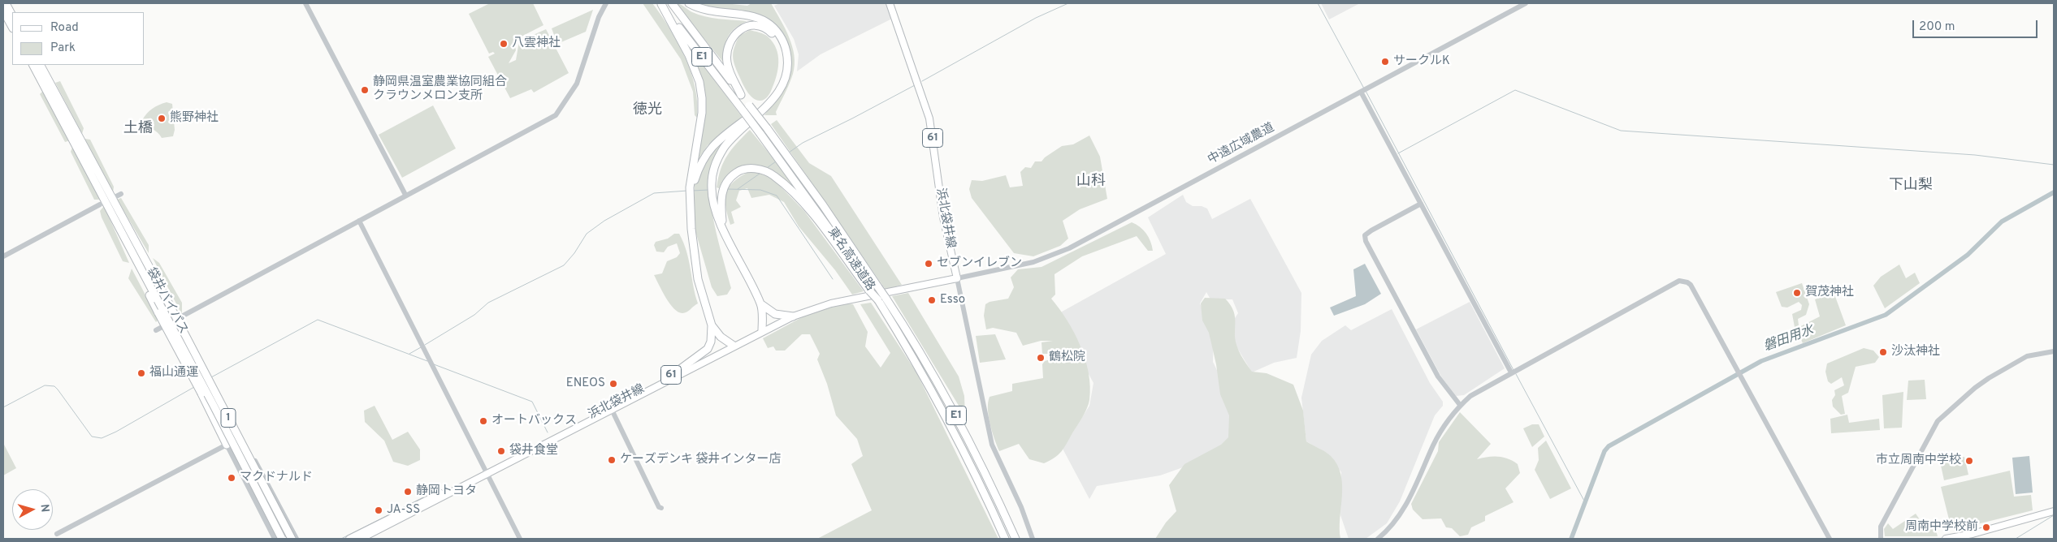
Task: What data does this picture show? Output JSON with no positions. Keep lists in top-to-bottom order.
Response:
{
  "streets": {
    "highway": [
      "E1",
      "東名高速道路",
      "袋井バイパス",
      "1"
    ],
    "main road": ["61", "浜北袋井線"],
    "street": ["中遠広域農道"]
  },
  "crossings": [
    ["中遠広域農道", "浜北袋井線"]
  ],
  "districts": [
    "徳光",
    "土橋",
    "山科",
    "下山梨"
  ],
  "water": ["磐田用水"],
  "places": [
    "八雲神社",
    "サークルK",
    "静岡県温室農業協同組合 クラウンメロン支所",
    "熊野神社",
    "セブンイレブン",
    "賀茂神社",
    "Esso",
    "沙汰神社",
    "鶴松院",
    "福山通運",
    "ENEOS",
    "オートバックス",
    "袋井食堂",
    "ケーズデンキ 袋井インター店",
    "市立周南中学校",
    "マクドナルド",
    "静岡トヨタ",
    "JA-SS",
    "周南中学校前"
  ],
  "legend": ["Road", "Park"],
  "scale_bar": "200 m",
  "north": "right"
}
